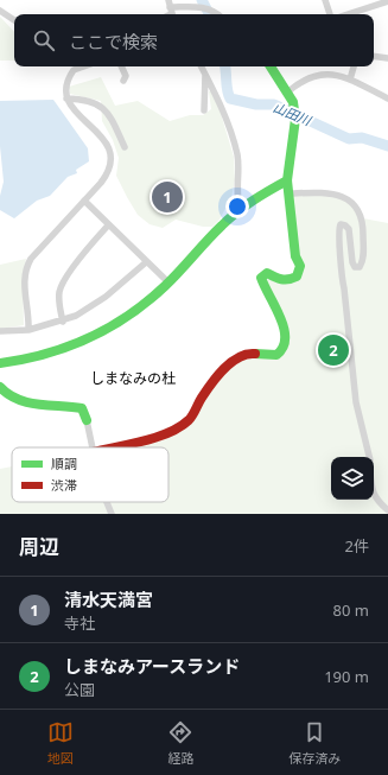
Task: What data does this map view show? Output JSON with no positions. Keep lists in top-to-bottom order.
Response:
{
  "districts": ["しまなみの杜"],
  "water": ["山田川"],
  "legend": ["順調", "渋滞"],
  "page": {
    "search": "ここで検索",
    "pins": ["1", "2"],
    "heading": ["周辺", "2件"],
    "list": [
      {
        "mark": "1",
        "name": "清水天満宮",
        "note": "寺社",
        "value": "80 m"
      },
      {
        "mark": "2",
        "name": "しまなみアースランド",
        "note": "公園",
        "value": "190 m"
      }
    ],
    "nav": ["地図", "経路", "保存済み"]
  }
}
